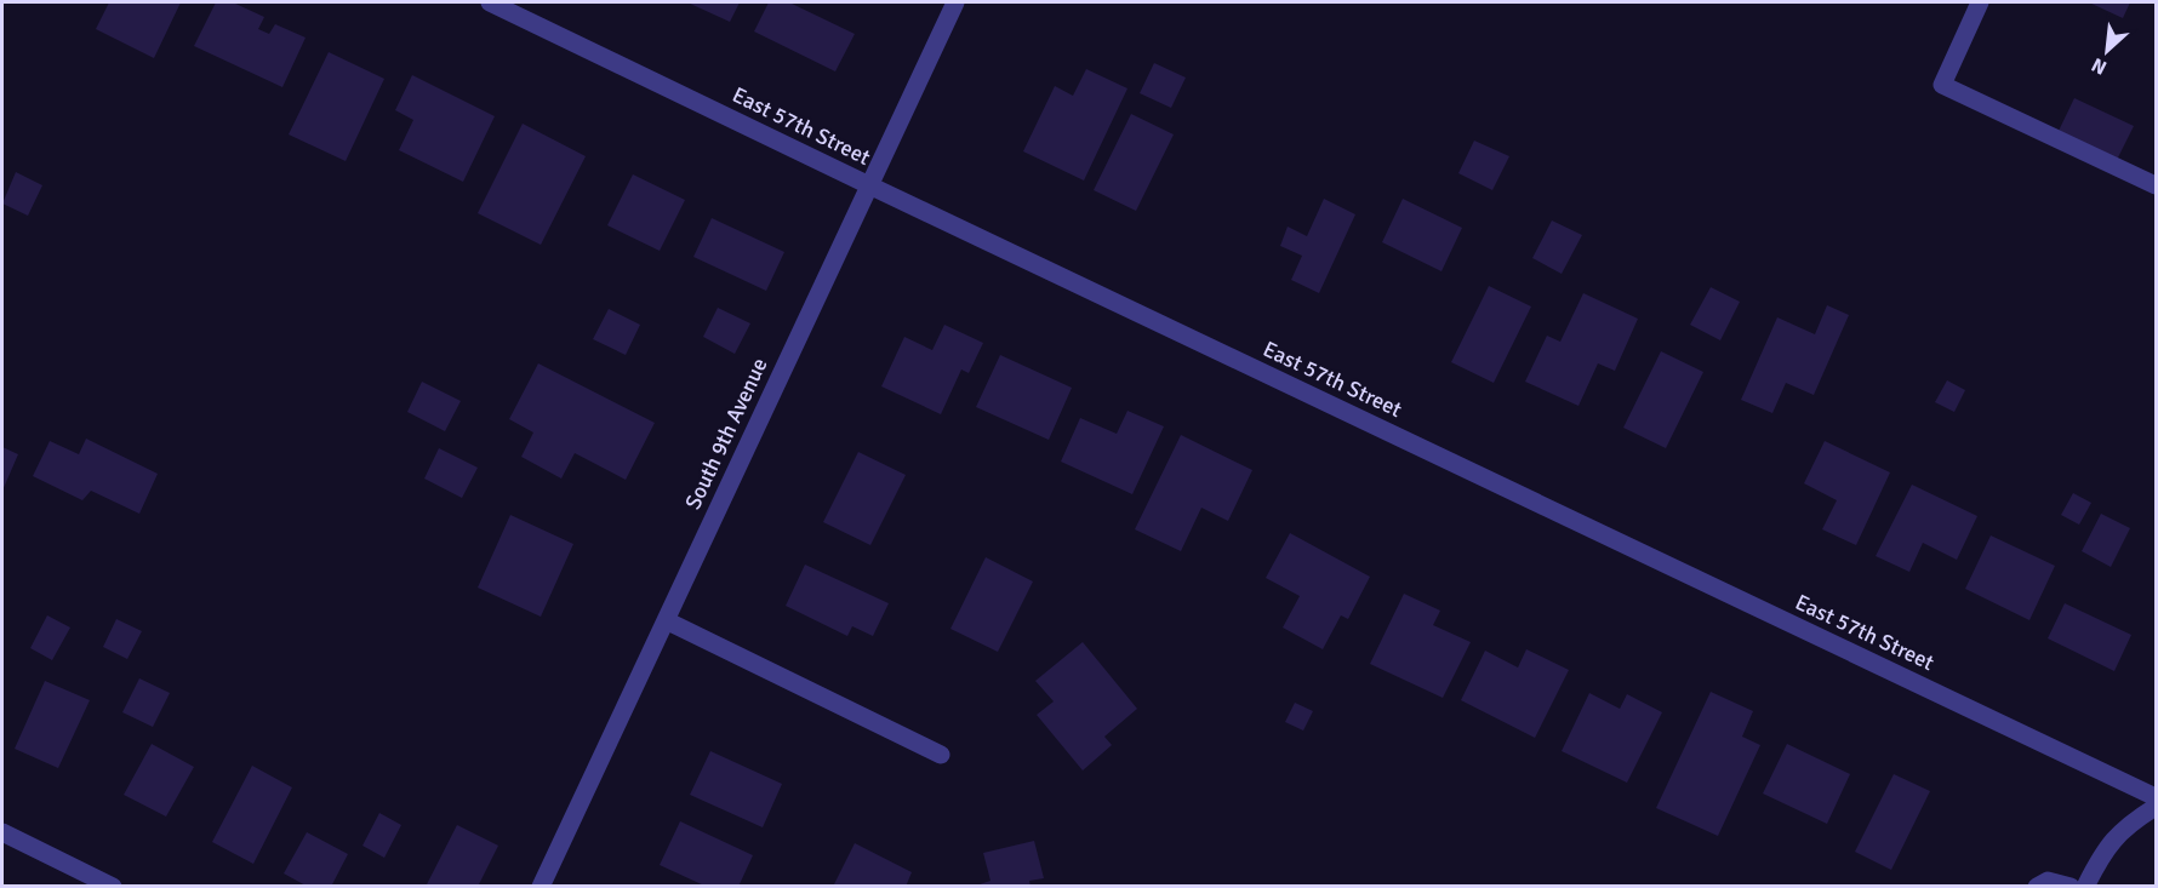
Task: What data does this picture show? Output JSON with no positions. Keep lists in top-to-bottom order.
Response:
{
  "streets": {
    "street": ["East 57th Street", "South 9th Avenue"]
  },
  "crossings": [
    ["East 57th Street", "South 9th Avenue"]
  ],
  "north": "bottom left"
}
